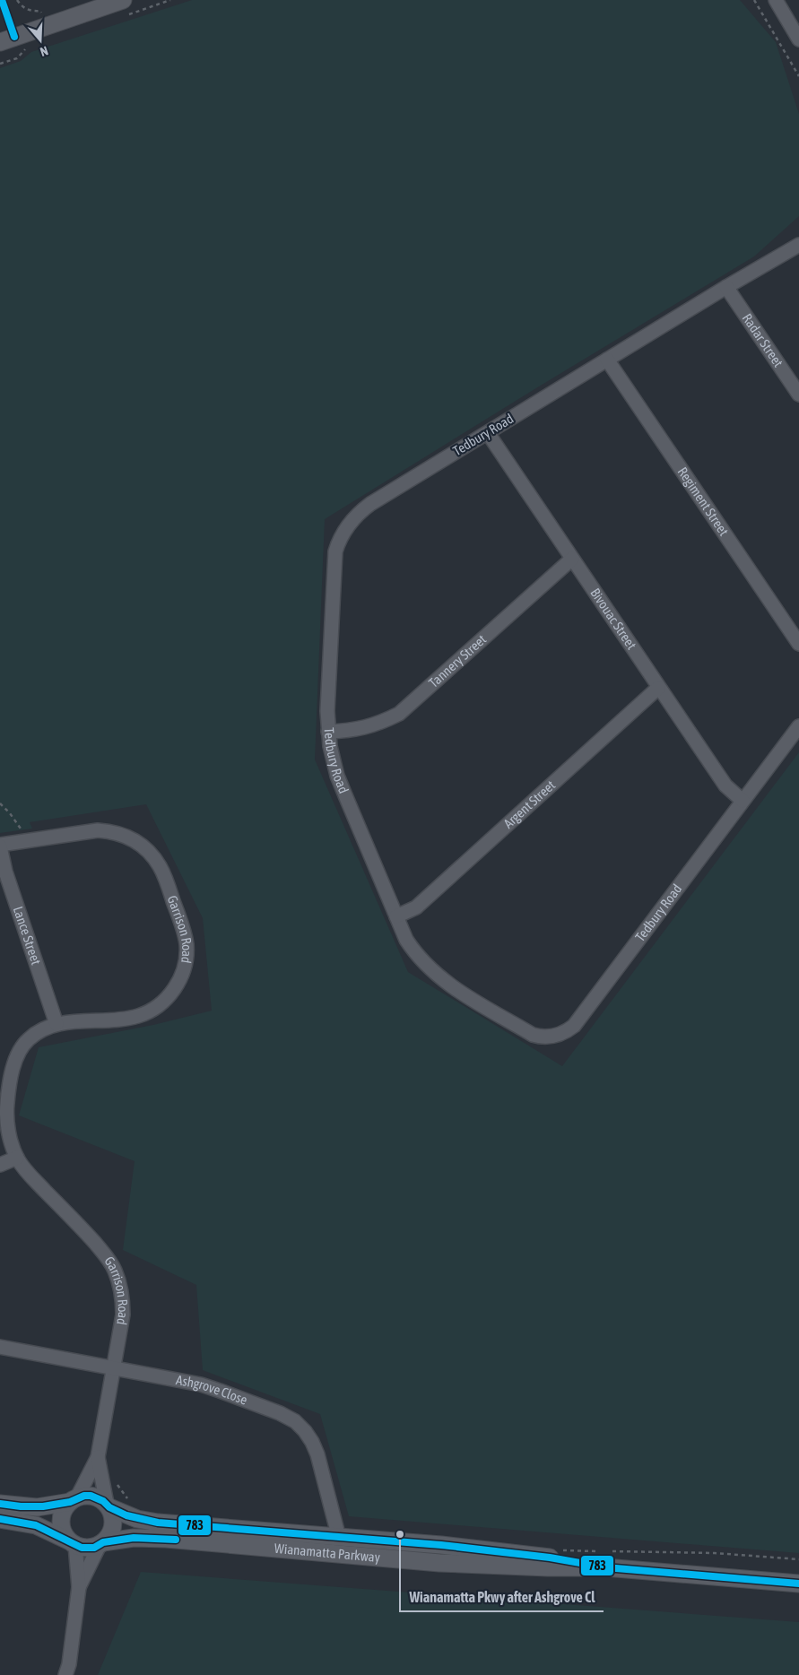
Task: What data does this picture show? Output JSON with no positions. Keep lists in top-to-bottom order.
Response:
{
  "streets": {
    "street": [
      "Radar Street",
      "Tedbury Road",
      "Regiment Street",
      "Bivouac Street",
      "Tannery Street",
      "Argent Street",
      "Garrison Road",
      "Lance Street",
      "Ashgrove Close",
      "Wianamatta Parkway"
    ]
  },
  "crossings": [
    ["Radar Street", "Tedbury Road"],
    ["Tedbury Road", "Regiment Street"],
    ["Tedbury Road", "Bivouac Street"],
    ["Tedbury Road", "Tannery Street"],
    ["Tedbury Road", "Argent Street"],
    ["Bivouac Street", "Tannery Street"],
    ["Bivouac Street", "Argent Street"],
    ["Garrison Road", "Lance Street"],
    ["Garrison Road", "Ashgrove Close"],
    ["Garrison Road", "Wianamatta Parkway"],
    ["Ashgrove Close", "Wianamatta Parkway"]
  ],
  "places": ["Wianamatta Pkwy after Ashgrove Cl"],
  "lines": ["transit line 783"],
  "north": "bottom"
}
